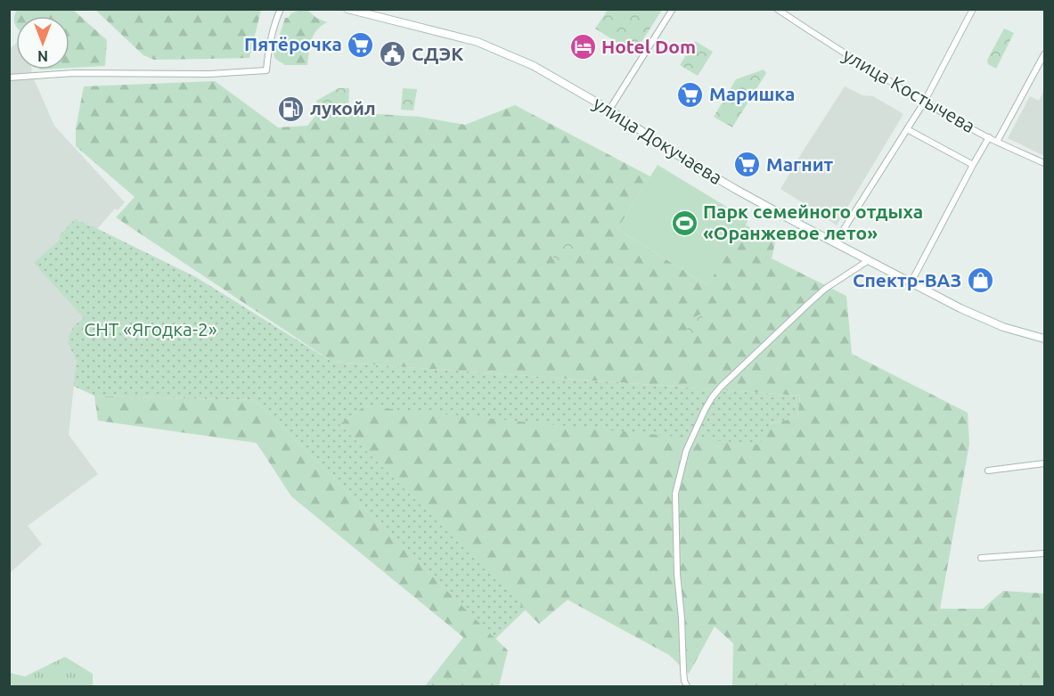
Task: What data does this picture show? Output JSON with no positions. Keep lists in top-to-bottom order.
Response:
{
  "streets": {
    "main road": ["улица Докучаева"],
    "street": ["улица Костычева"]
  },
  "parks": ["СНТ «Ягодка-2»"],
  "places": {
    "supermarket": ["Пятёрочка", "Маришка", "Магнит"],
    "hotel": ["Hotel Dom"],
    "public building": ["СДЭК"],
    "fuel station": ["лукойл"],
    "sports": ["Парк семейного отдыха «Оранжевое лето»"],
    "shop": ["Спектр-ВАЗ"]
  },
  "north": "bottom"
}
